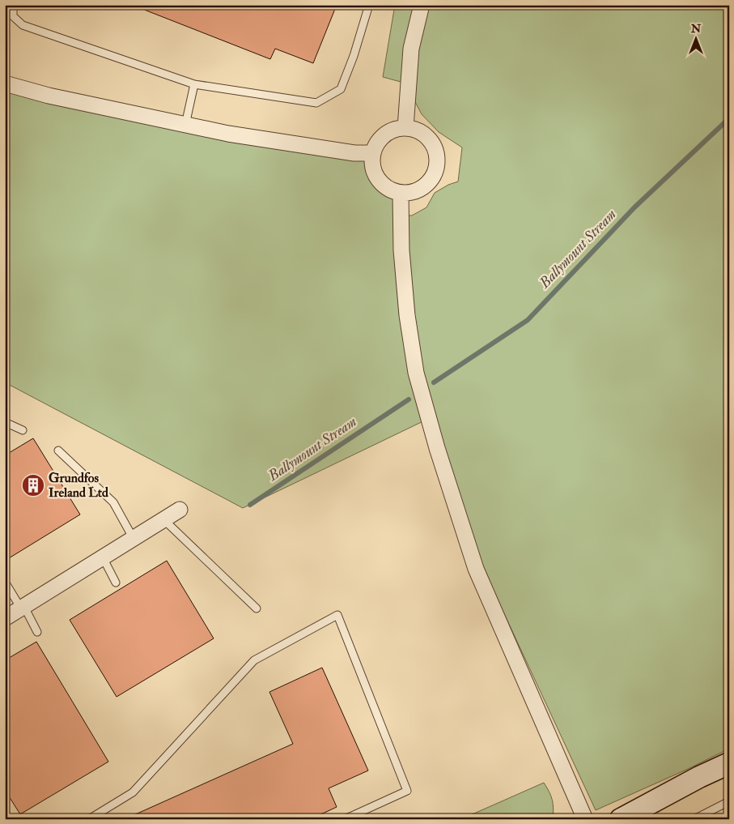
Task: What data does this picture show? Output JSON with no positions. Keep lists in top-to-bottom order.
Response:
{
  "water": ["Ballymount Stream"],
  "places": {
    "building": ["Grundfos Ireland Ltd"]
  },
  "north": "top"
}
